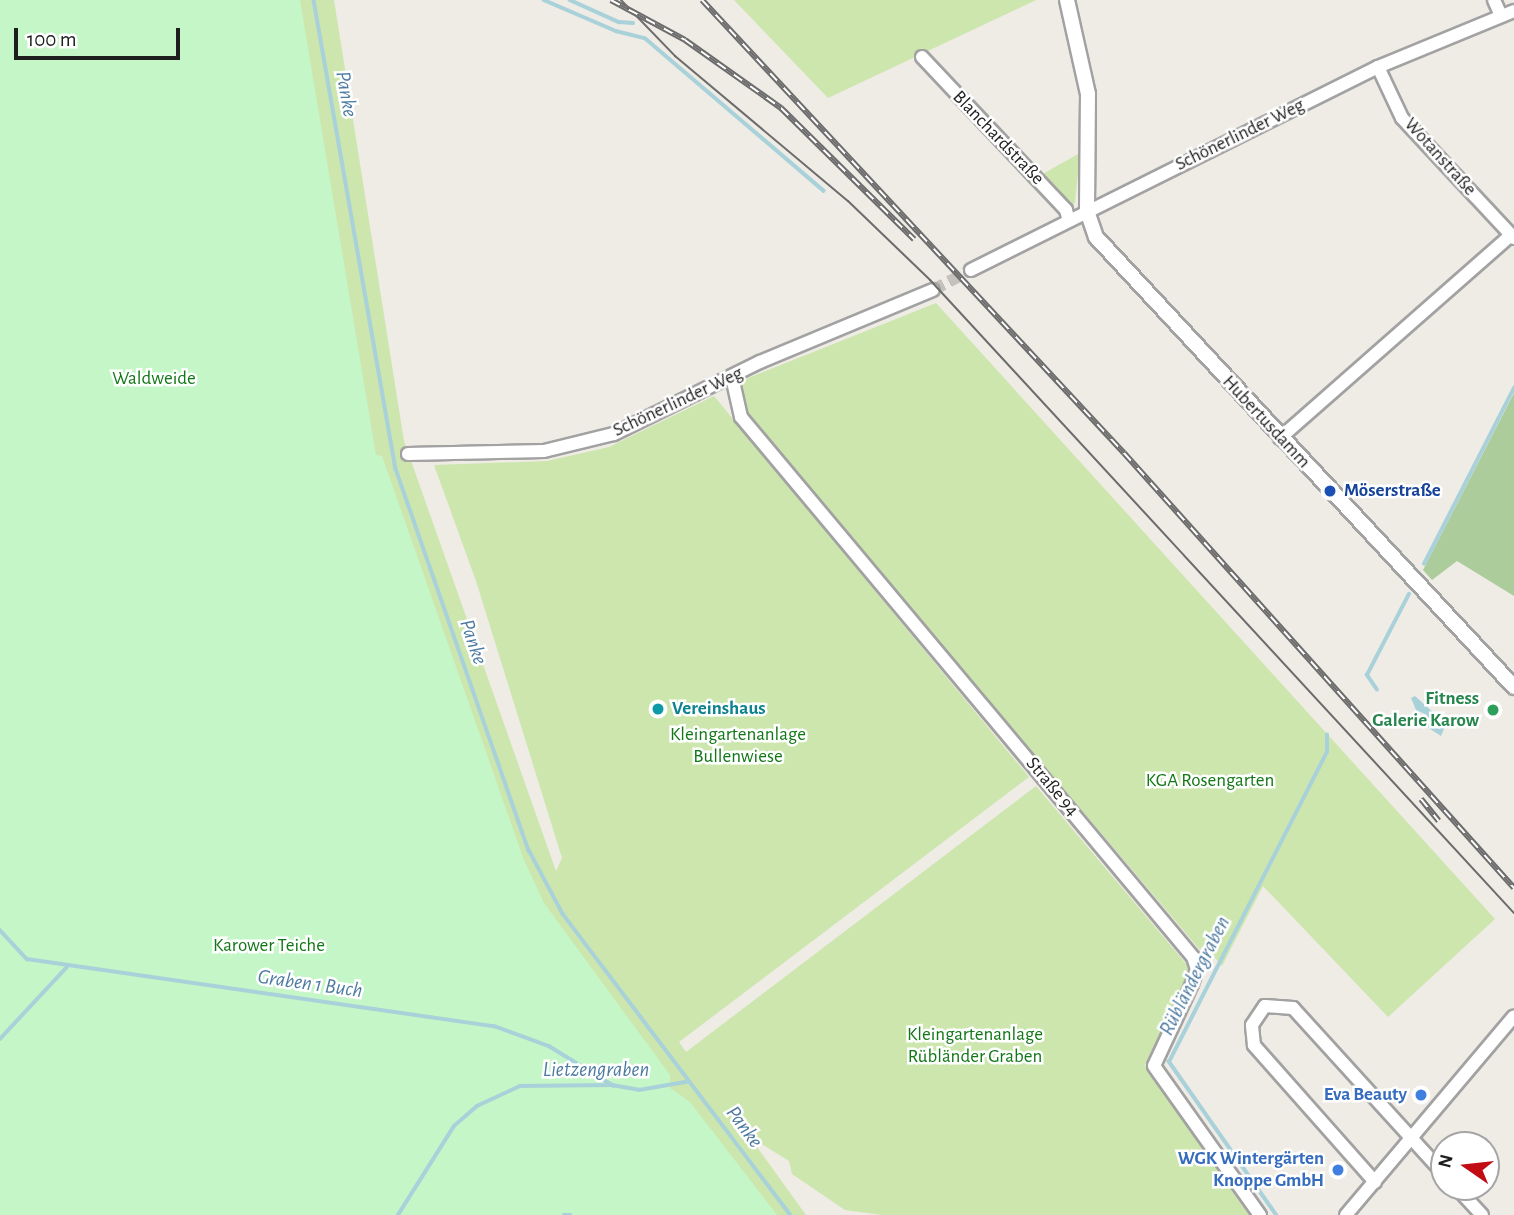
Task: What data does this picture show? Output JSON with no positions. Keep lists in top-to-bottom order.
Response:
{
  "streets": {
    "street": [
      "Schönerlinder Weg",
      "Blanchardstraße",
      "Wotanstraße",
      "Hubertusdamm",
      "Straße 94"
    ]
  },
  "crossings": [
    ["Schönerlinder Weg", "Blanchardstraße"],
    ["Schönerlinder Weg", "Wotanstraße"],
    ["Schönerlinder Weg", "Hubertusdamm"],
    ["Schönerlinder Weg", "Straße 94"]
  ],
  "water": [
    "Panke",
    "Rübländergraben",
    "Graben 1 Buch",
    "Lietzengraben"
  ],
  "parks": [
    "Waldweide",
    "Kleingartenanlage Bullenwiese",
    "KGA Rosengarten",
    "Karower Teiche",
    "Kleingartenanlage Rübländer Graben"
  ],
  "places": [
    "Möserstraße",
    "Vereinshaus",
    "Fitness Galerie Karow",
    "Eva Beauty",
    "WGK Wintergärten Knoppe GmbH"
  ],
  "scale_bar": "100 m",
  "north": "left"
}
